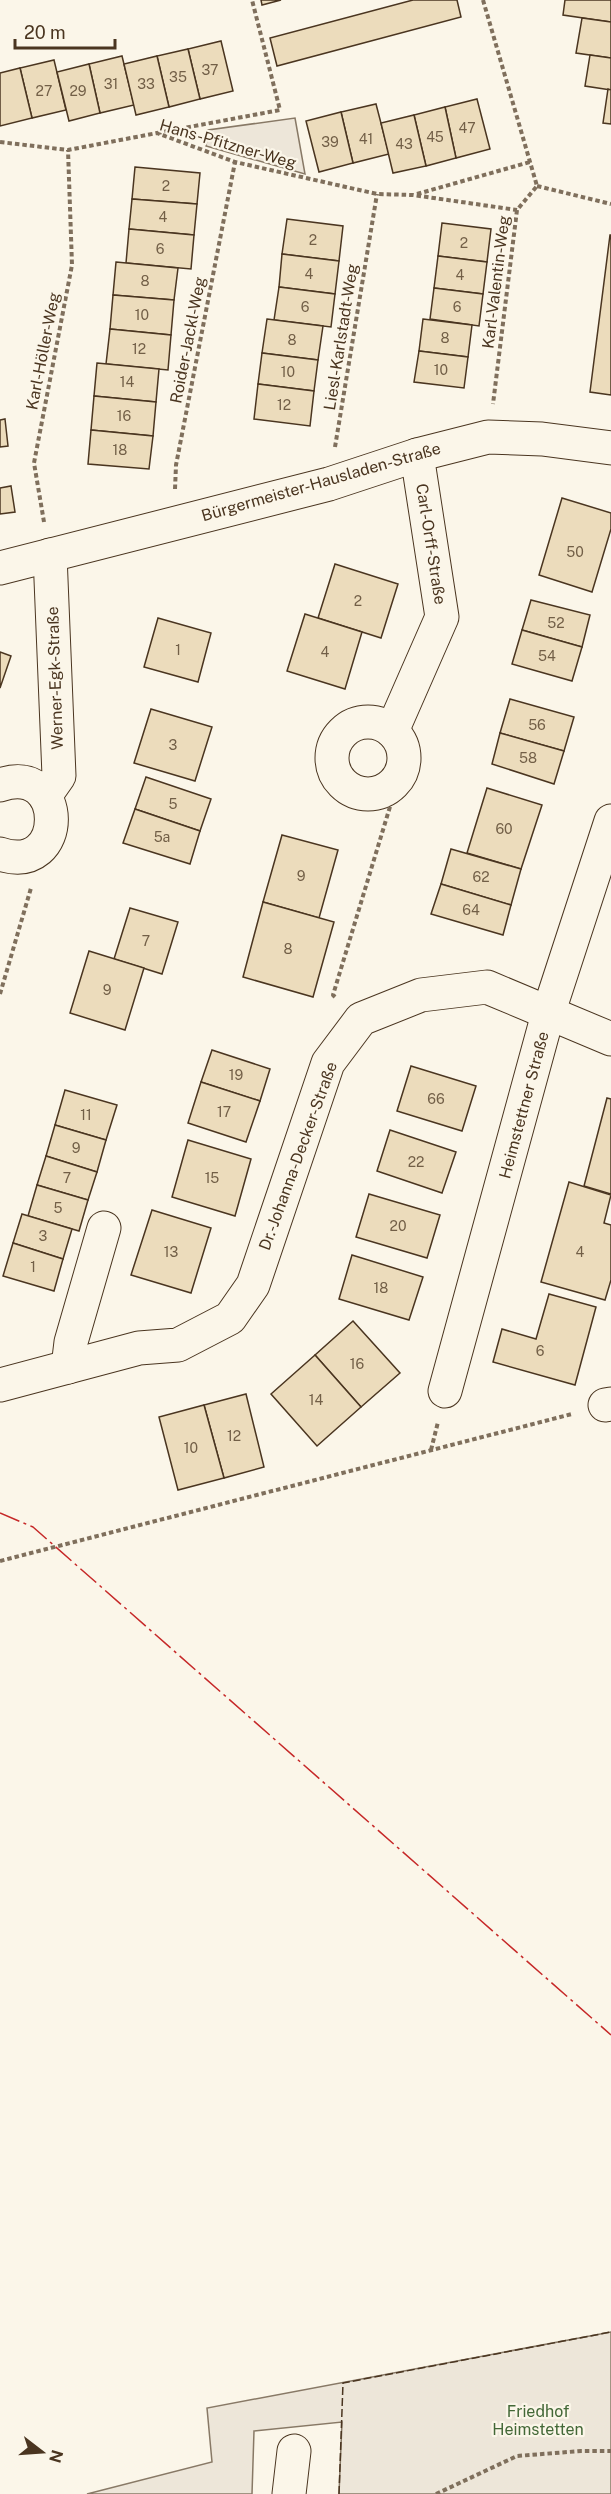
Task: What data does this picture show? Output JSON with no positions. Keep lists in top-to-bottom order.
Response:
{
  "streets": {
    "street": [
      "Bürgermeister-Hausladen-Straße",
      "Carl-Orff-Straße",
      "Werner-Egk-Straße",
      "Heimstettner Straße",
      "Dr.-Johanna-Decker-Straße"
    ],
    "path": [
      "Hans-Pfitzner-Weg",
      "Karl-Valentin-Weg",
      "Liesl-Karlstadt-Weg",
      "Roider-Jackl-Weg",
      "Karl-Höller-Weg"
    ]
  },
  "crossings": [
    ["Hans-Pfitzner-Weg", "Karl-Valentin-Weg"],
    ["Hans-Pfitzner-Weg", "Liesl-Karlstadt-Weg"],
    ["Hans-Pfitzner-Weg", "Roider-Jackl-Weg"],
    ["Hans-Pfitzner-Weg", "Karl-Höller-Weg"],
    ["Karl-Valentin-Weg", "Bürgermeister-Hausladen-Straße"],
    ["Liesl-Karlstadt-Weg", "Bürgermeister-Hausladen-Straße"],
    ["Roider-Jackl-Weg", "Bürgermeister-Hausladen-Straße"],
    ["Karl-Höller-Weg", "Bürgermeister-Hausladen-Straße"],
    ["Karl-Höller-Weg", "Werner-Egk-Straße"],
    ["Bürgermeister-Hausladen-Straße", "Carl-Orff-Straße"],
    ["Bürgermeister-Hausladen-Straße", "Werner-Egk-Straße"]
  ],
  "parks": ["Friedhof Heimstetten"],
  "house_numbers": [
    "37",
    "35",
    "31",
    "33",
    "27",
    "29",
    "47",
    "45",
    "41",
    "39",
    "43",
    "2",
    "4",
    "2",
    "2",
    "6",
    "4",
    "4",
    "8",
    "6",
    "6",
    "10",
    "8",
    "8",
    "12",
    "10",
    "10",
    "14",
    "12",
    "16",
    "18",
    "50",
    "2",
    "52",
    "1",
    "4",
    "54",
    "56",
    "3",
    "58",
    "5",
    "60",
    "5a",
    "9",
    "62",
    "64",
    "7",
    "8",
    "9",
    "19",
    "66",
    "17",
    "11",
    "9",
    "22",
    "7",
    "15",
    "5",
    "20",
    "3",
    "13",
    "4",
    "1",
    "18",
    "6",
    "16",
    "14",
    "12",
    "10"
  ],
  "scale_bar": "20 m",
  "north": "right"
}
